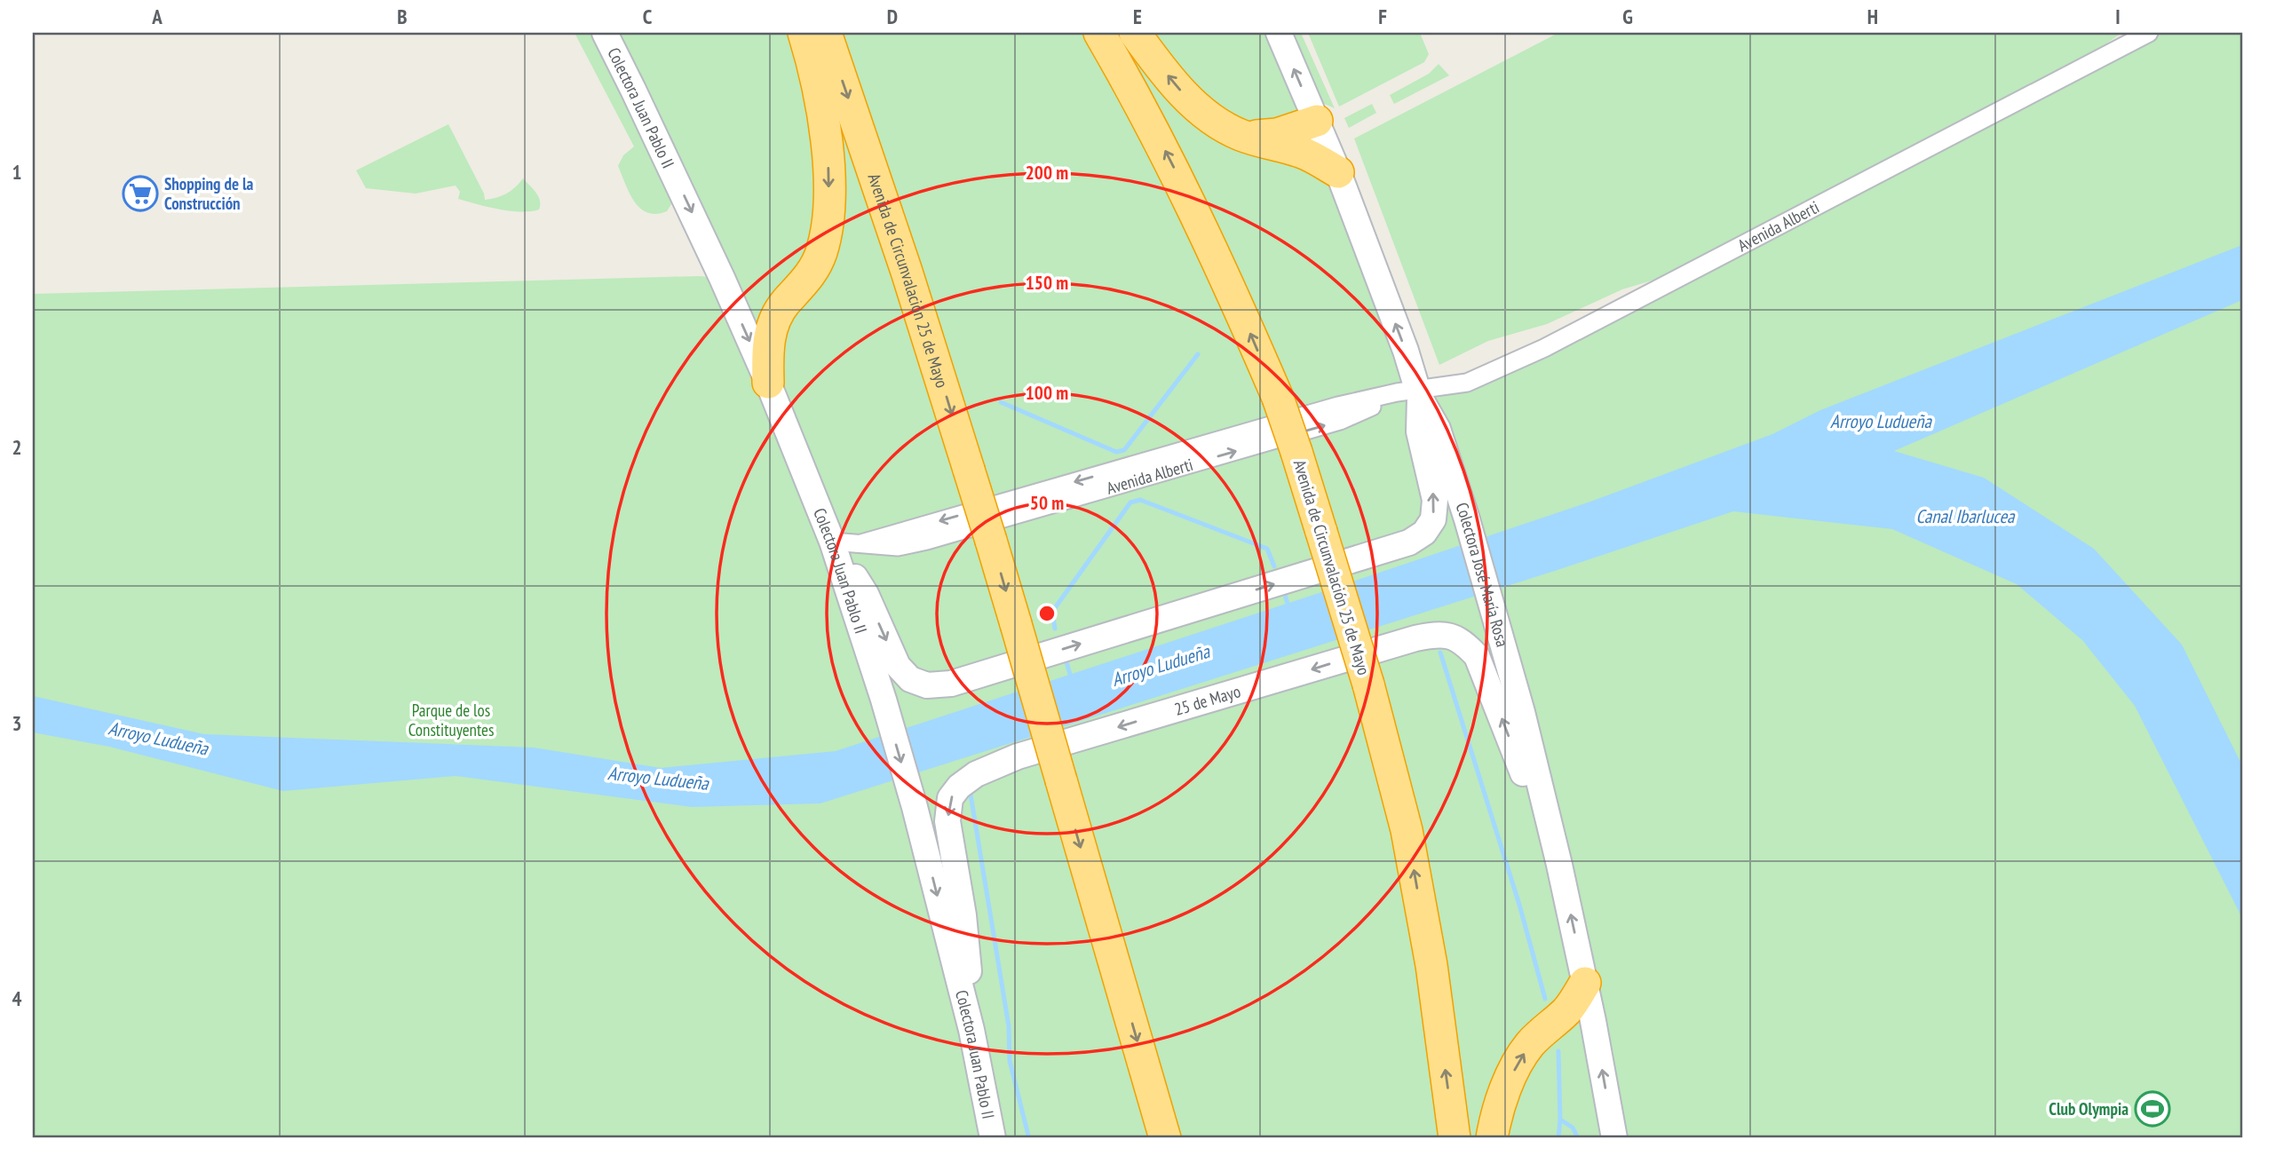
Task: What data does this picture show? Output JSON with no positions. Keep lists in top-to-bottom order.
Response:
{
  "streets": {
    "highway": ["Avenida de Circunvalación 25 de Mayo"],
    "main road": ["Colectora Juan Pablo II", "Colectora José María Rosa", "25 de Mayo"],
    "street": ["Avenida Alberti"]
  },
  "crossings": [
    ["Colectora Juan Pablo II", "Avenida Alberti"],
    ["Colectora Juan Pablo II", "25 de Mayo"],
    ["Avenida Alberti", "Colectora José María Rosa"],
    ["Colectora José María Rosa", "25 de Mayo"]
  ],
  "one_way": ["Colectora Juan Pablo II", "Colectora José María Rosa"],
  "water": ["Arroyo Ludueña", "Canal Ibarlucea"],
  "parks": ["Parque de los Constituyentes"],
  "places": {
    "supermarket": ["Shopping de la Construcción"],
    "sports": ["Club Olympia"]
  },
  "grid": {
    "columns": [
      "A",
      "B",
      "C",
      "D",
      "E",
      "F",
      "G",
      "H",
      "I"
    ],
    "rows": [
      "1",
      "2",
      "3",
      "4"
    ]
  },
  "rings": [
    "200 m",
    "150 m",
    "100 m",
    "50 m"
  ]
}
